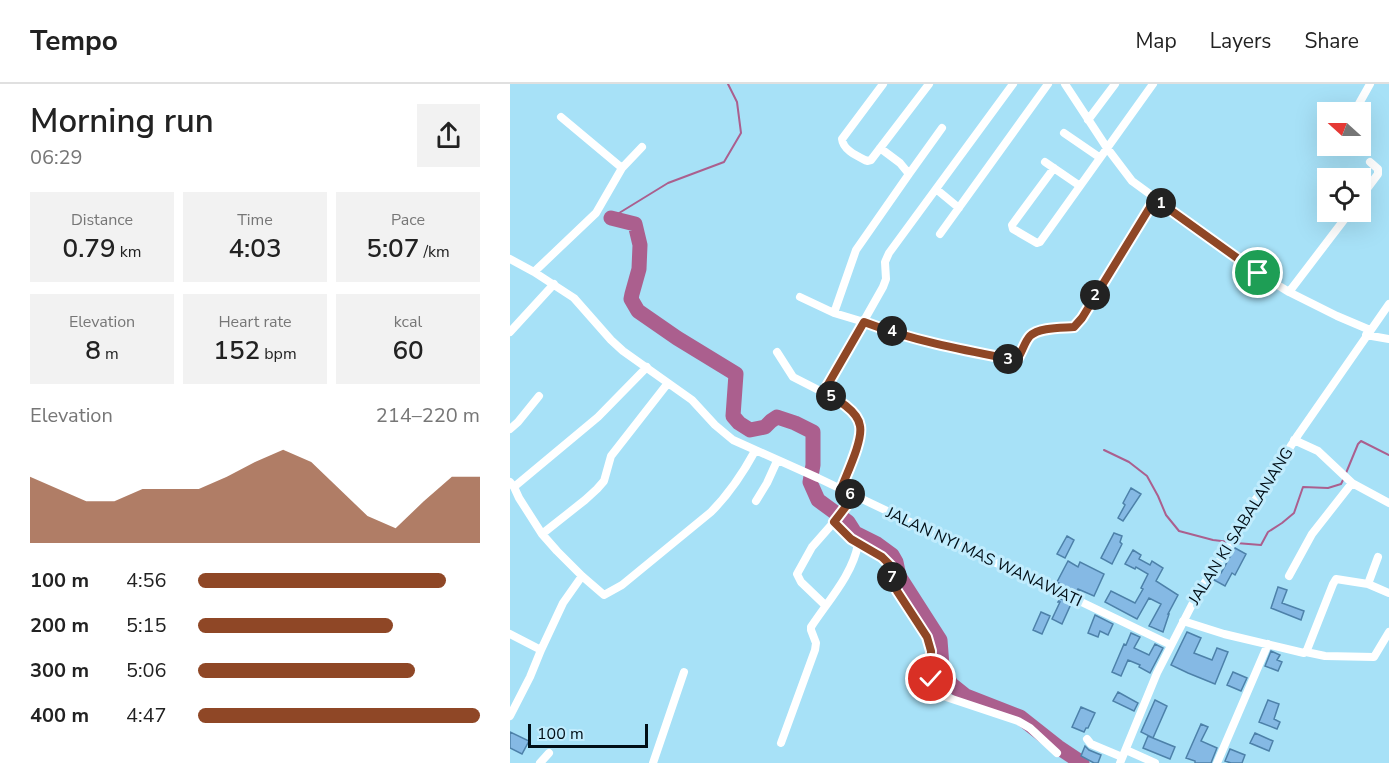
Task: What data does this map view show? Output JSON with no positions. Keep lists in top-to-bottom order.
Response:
{
  "streets": {
    "street": ["JALAN KI SABALANANG", "JALAN NYI MAS WANAWATI"]
  },
  "crossings": [
    ["JALAN KI SABALANANG", "JALAN NYI MAS WANAWATI"]
  ],
  "scale_bar": "100 m",
  "north": "left",
  "page": {
    "header": "Tempo",
    "nav": ["Map", "Layers", "Share"],
    "heading": ["Morning run", "06:29"],
    "stats": [
      ["Distance", "0.79 km"],
      ["Time", "4:03"],
      ["Pace", "5:07 /km"],
      ["Elevation", "8 m"],
      ["Heart rate", "152 bpm"],
      ["kcal", "60"]
    ],
    "pins": [
      "1",
      "2",
      "4",
      "3",
      "5",
      "6",
      "7"
    ],
    "chart": ["Elevation", "214–220 m"],
    "list": [
      {
        "name": "100 m",
        "note": "4:56"
      },
      {
        "name": "200 m",
        "note": "5:15"
      },
      {
        "name": "300 m",
        "note": "5:06"
      },
      {
        "name": "400 m",
        "note": "4:47"
      }
    ],
    "scale": "100 m"
  }
}
